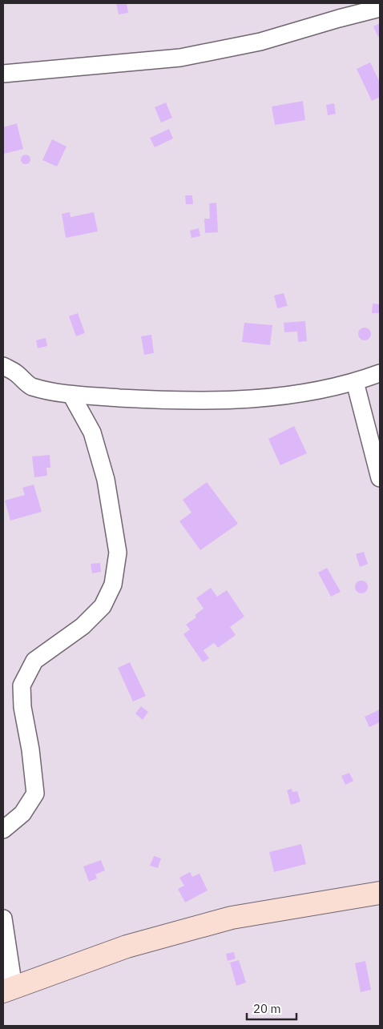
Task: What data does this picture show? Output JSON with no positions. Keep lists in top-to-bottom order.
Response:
{
  "scale_bar": "20 m"
}
